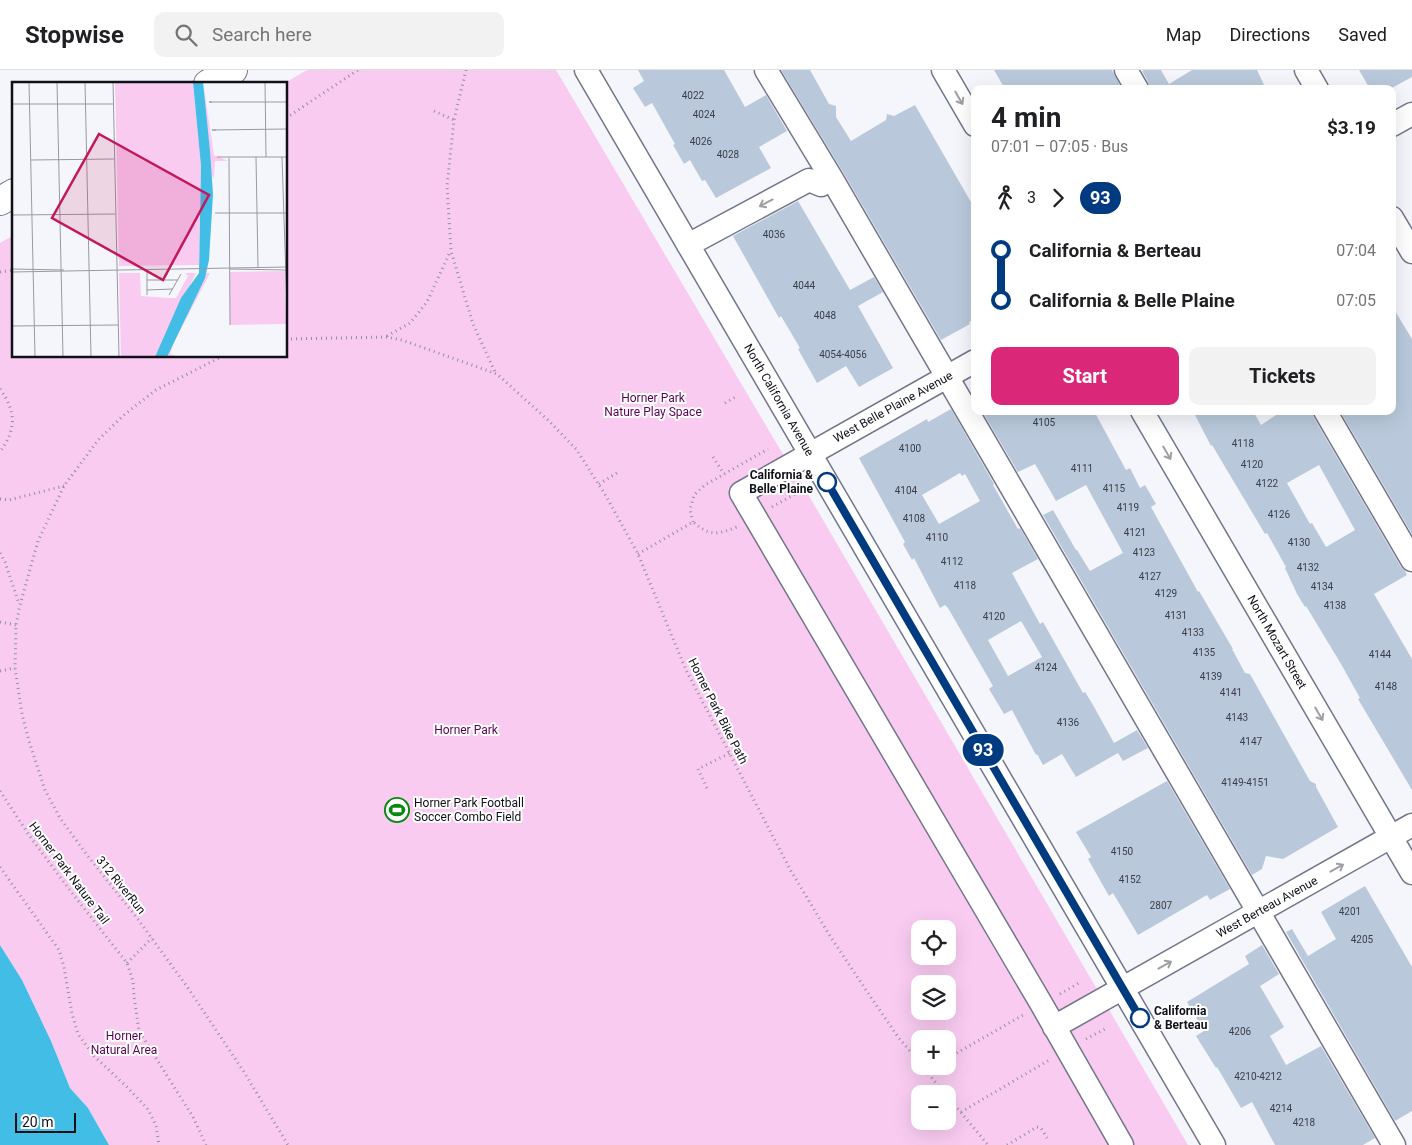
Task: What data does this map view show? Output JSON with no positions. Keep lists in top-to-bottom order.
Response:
{
  "streets": {
    "street": [
      "North California Avenue",
      "West Belle Plaine Avenue",
      "North Mozart Street",
      "West Berteau Avenue"
    ],
    "path": ["Horner Park Bike Path", "Horner Park Nature Tail", "312 RiverRun"]
  },
  "crossings": [
    ["North California Avenue", "West Belle Plaine Avenue"],
    ["North California Avenue", "West Berteau Avenue"],
    ["West Belle Plaine Avenue", "West Berteau Avenue"],
    ["North Mozart Street", "West Berteau Avenue"]
  ],
  "one_way": ["West Berteau Avenue"],
  "parks": ["Horner Park Nature Play Space", "Horner Park", "Horner Natural Area"],
  "places": {
    "other": ["California & Belle Plaine", "California & Berteau"],
    "sports": ["Horner Park Football Soccer Combo Field"]
  },
  "lines": ["bus line 93"],
  "house_numbers": [
    "4022",
    "4024",
    "4026",
    "4028",
    "4036",
    "4044",
    "4048",
    "4054-4056",
    "4105",
    "4118",
    "4100",
    "4120",
    "4111",
    "4122",
    "4115",
    "4104",
    "4119",
    "4126",
    "4108",
    "4121",
    "4110",
    "4130",
    "4123",
    "4112",
    "4132",
    "4127",
    "4118",
    "4134",
    "4129",
    "4138",
    "4131",
    "4120",
    "4133",
    "4135",
    "4144",
    "4124",
    "4139",
    "4148",
    "4141",
    "4143",
    "4136",
    "4147",
    "4149-4151",
    "4150",
    "4152",
    "2807",
    "4201",
    "4205",
    "4206",
    "4210-4212",
    "4214",
    "4218"
  ],
  "scale_bar": "20 m",
  "page": {
    "header": "Stopwise",
    "search": "Search here",
    "nav": ["Map", "Directions", "Saved"],
    "on_map": "93",
    "heading": ["4 min", "07:01 – 07:05 · Bus", "$3.19"],
    "legs": ["3", "93"],
    "list": [
      {
        "name": "California & Berteau",
        "value": "07:04"
      },
      {
        "name": "California & Belle Plaine",
        "value": "07:05"
      }
    ],
    "buttons": ["Start", "Tickets"],
    "map_buttons": ["+", "−"],
    "scale": "20 m"
  }
}
